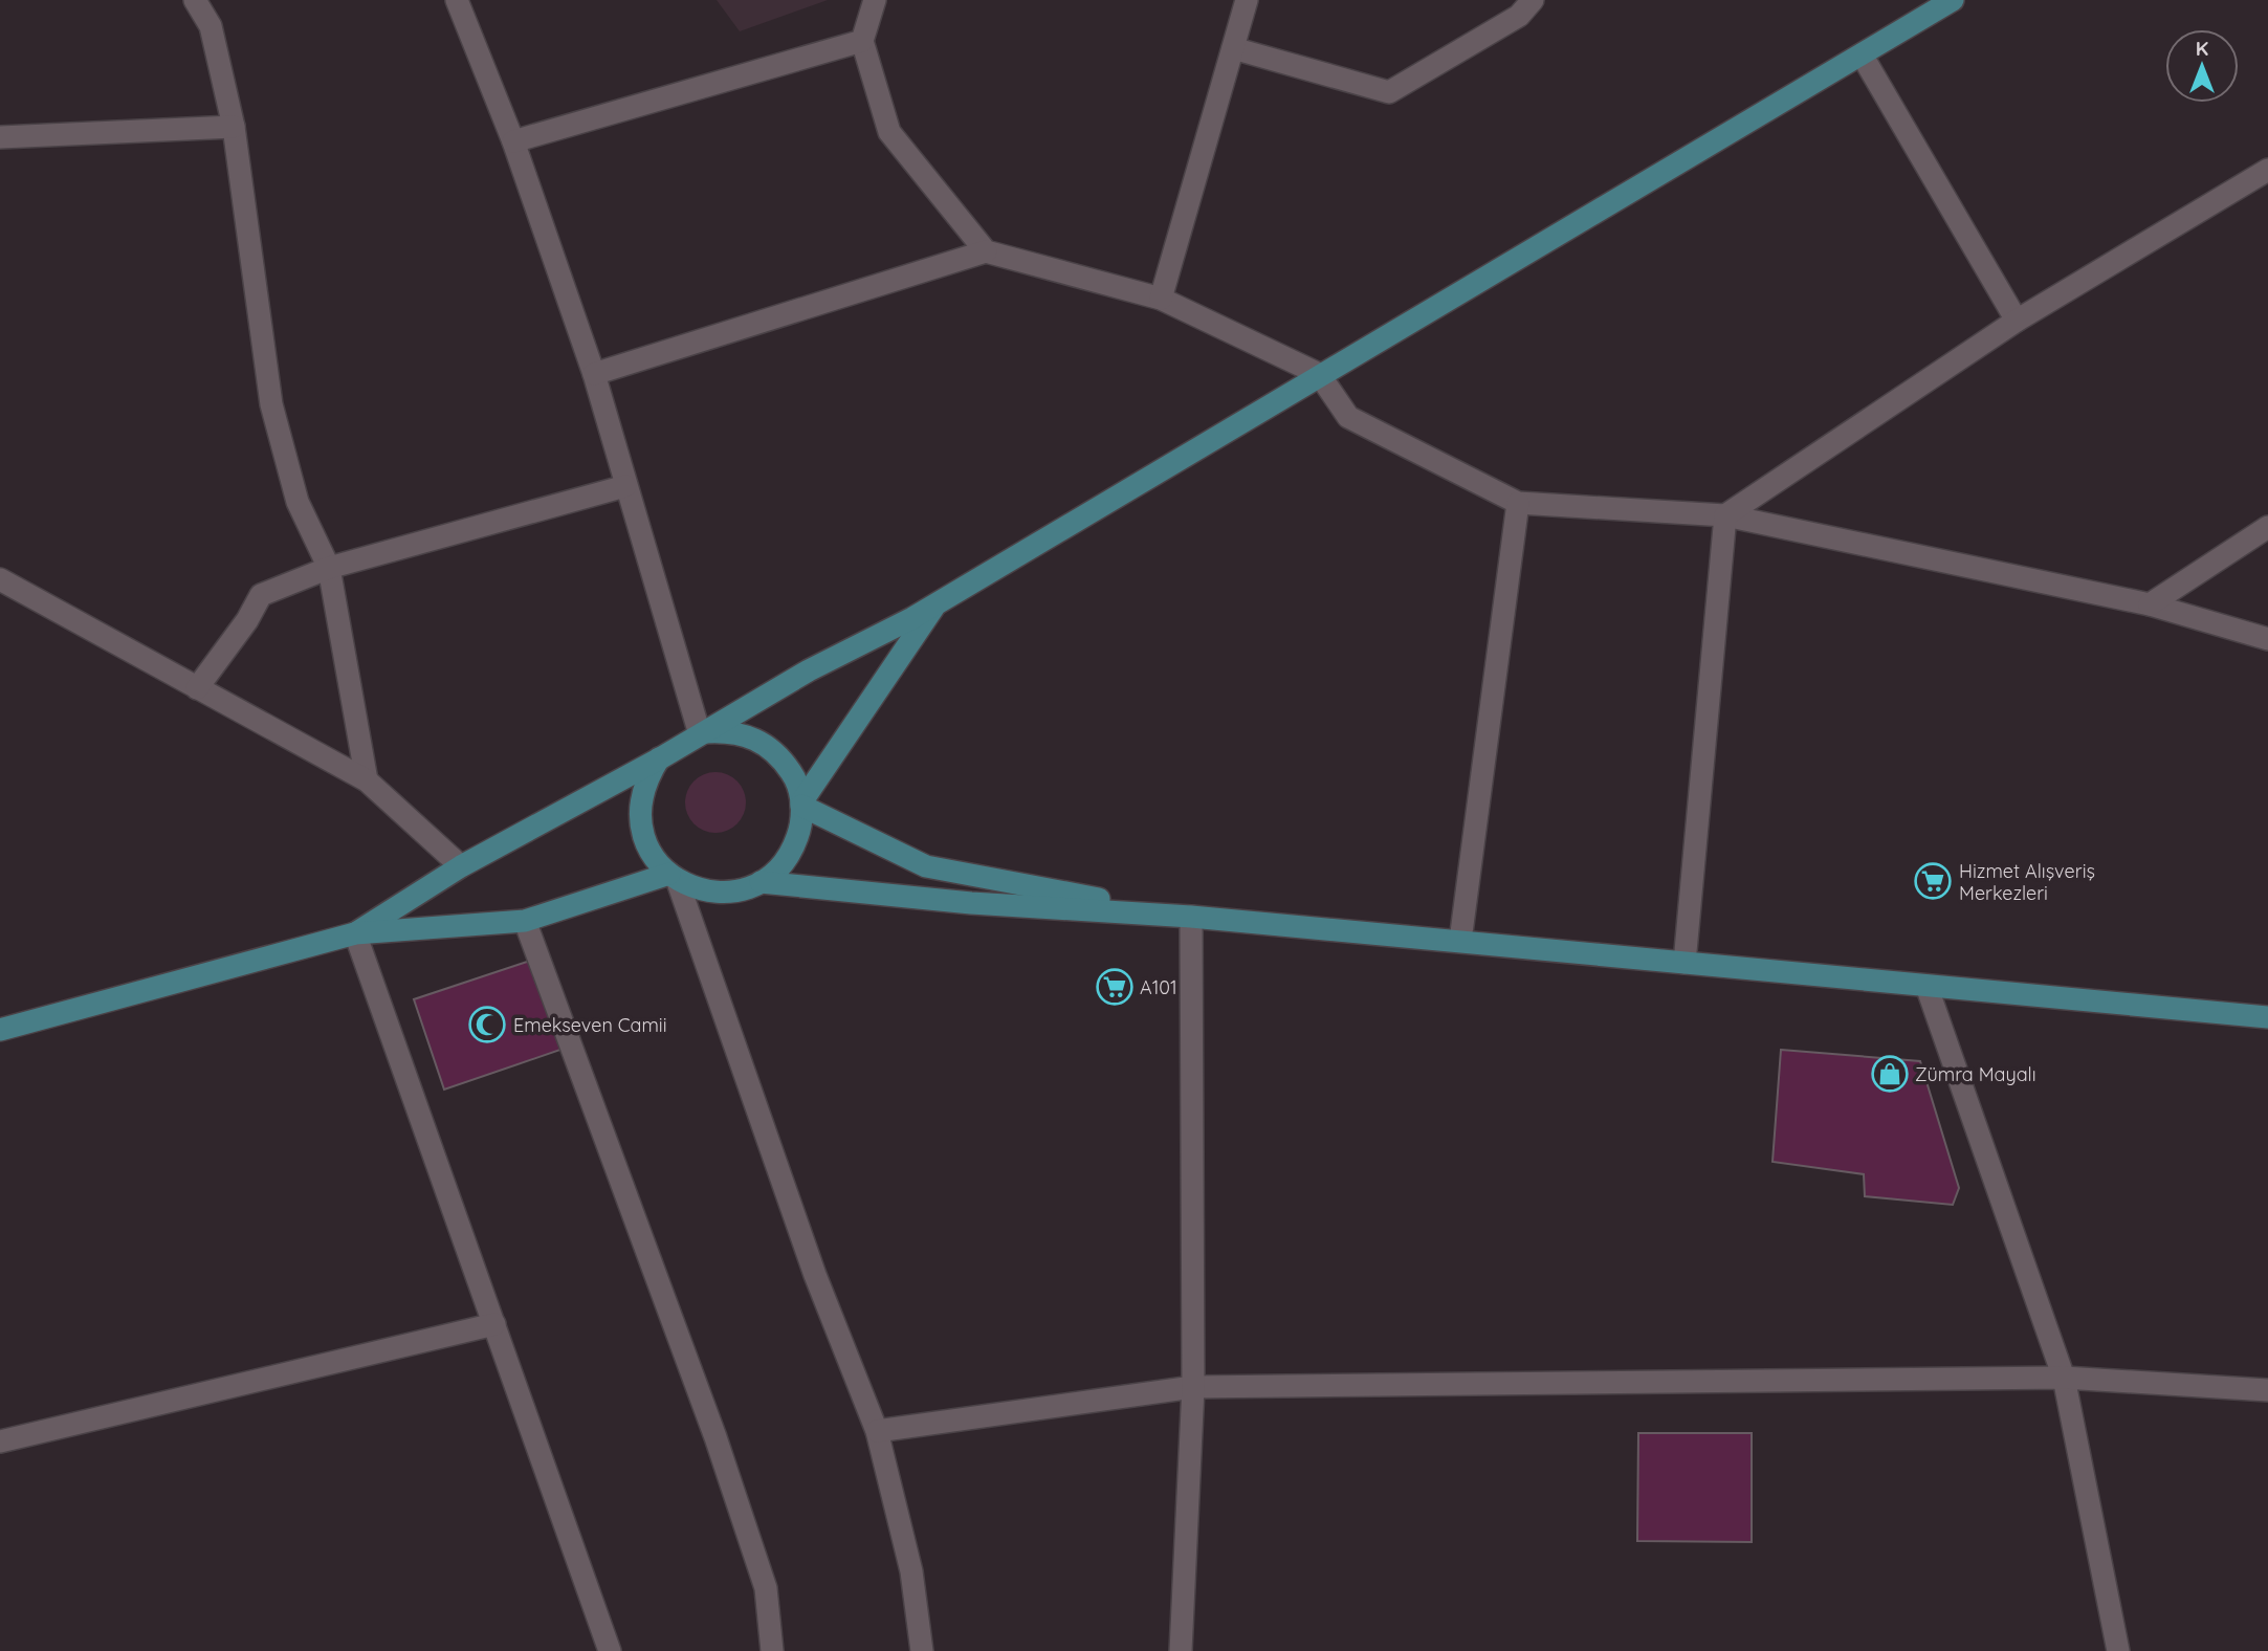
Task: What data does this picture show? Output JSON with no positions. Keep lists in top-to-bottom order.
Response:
{
  "places": {
    "supermarket": ["Hizmet Alışveriş Merkezleri", "A101"],
    "mosque": ["Emekseven Camii"],
    "shop": ["Zümra Mayalı"]
  },
  "north": "top"
}
